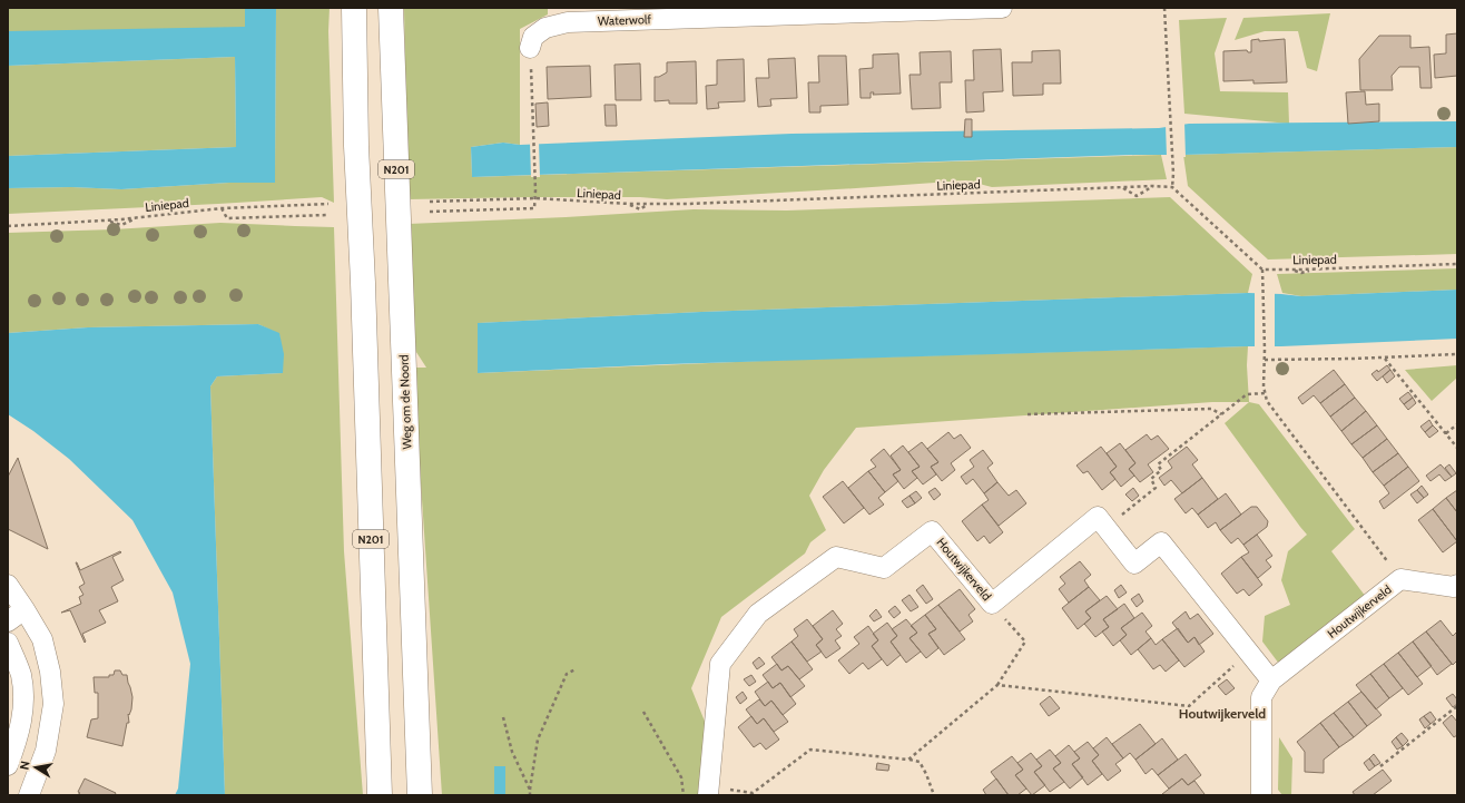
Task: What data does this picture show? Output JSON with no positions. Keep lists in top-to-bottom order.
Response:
{
  "streets": {
    "highway": ["N201", "Weg om de Noord"],
    "street": ["Waterwolf", "Houtwijkerveld"],
    "path": ["Liniepad"]
  },
  "districts": ["Houtwijkerveld"],
  "north": "left"
}
